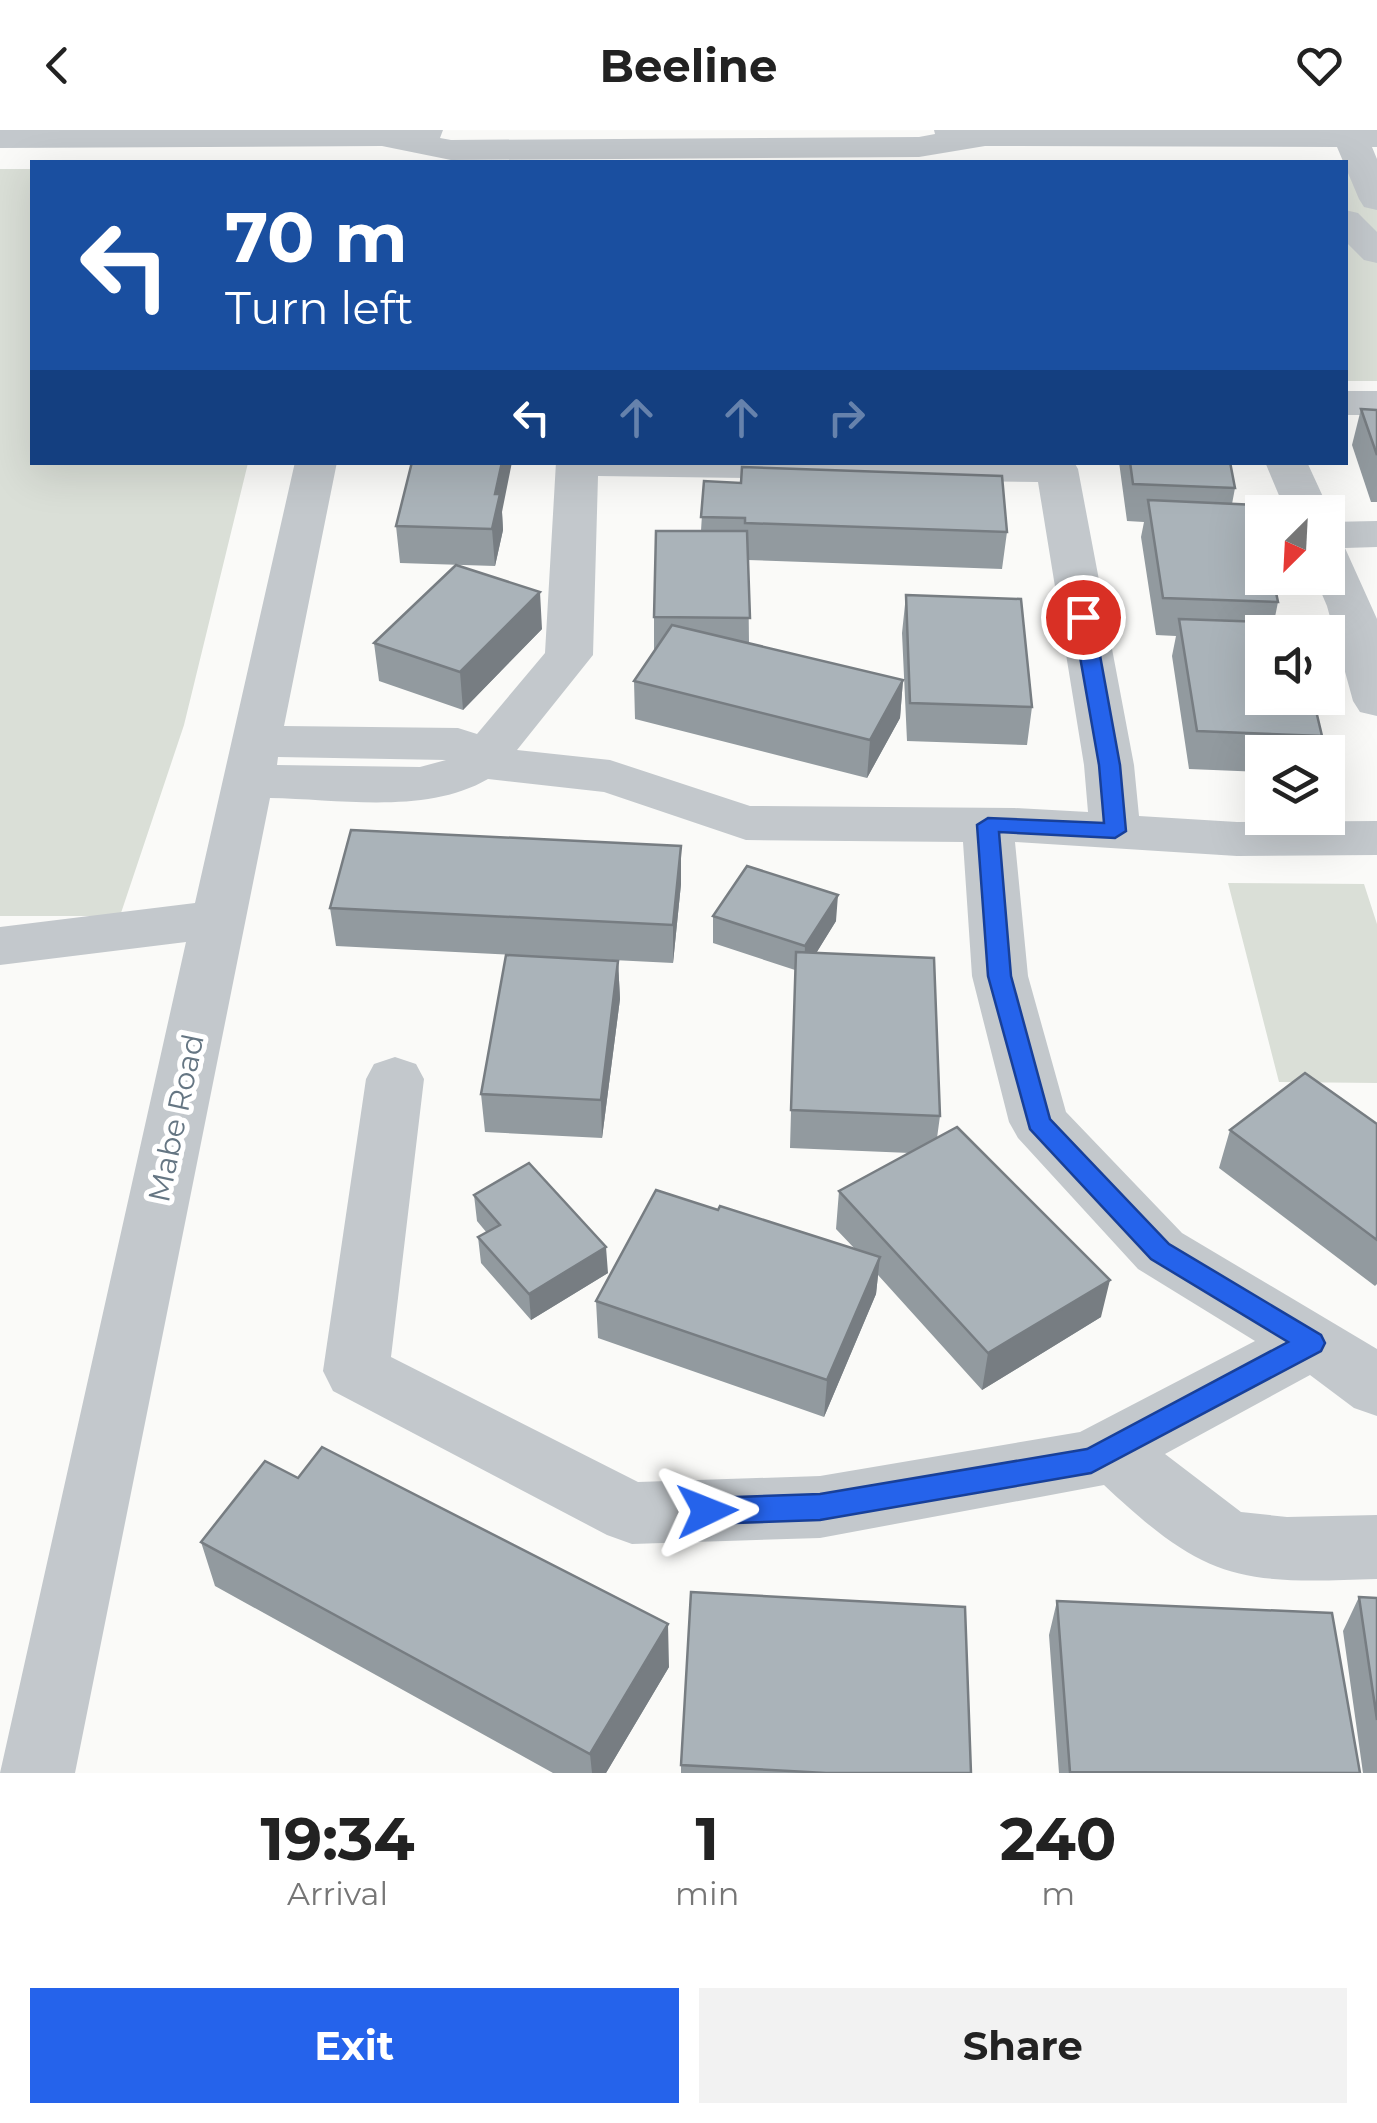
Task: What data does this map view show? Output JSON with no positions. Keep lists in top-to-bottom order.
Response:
{
  "streets": {
    "street": ["Mabe Road"]
  },
  "north": "bottom left",
  "page": {
    "header": "Beeline",
    "turn": ["70 m", "Turn left"],
    "eta": [
      "19:34",
      "Arrival",
      "1",
      "min",
      "240",
      "m"
    ],
    "buttons": ["Exit", "Share"]
  }
}
